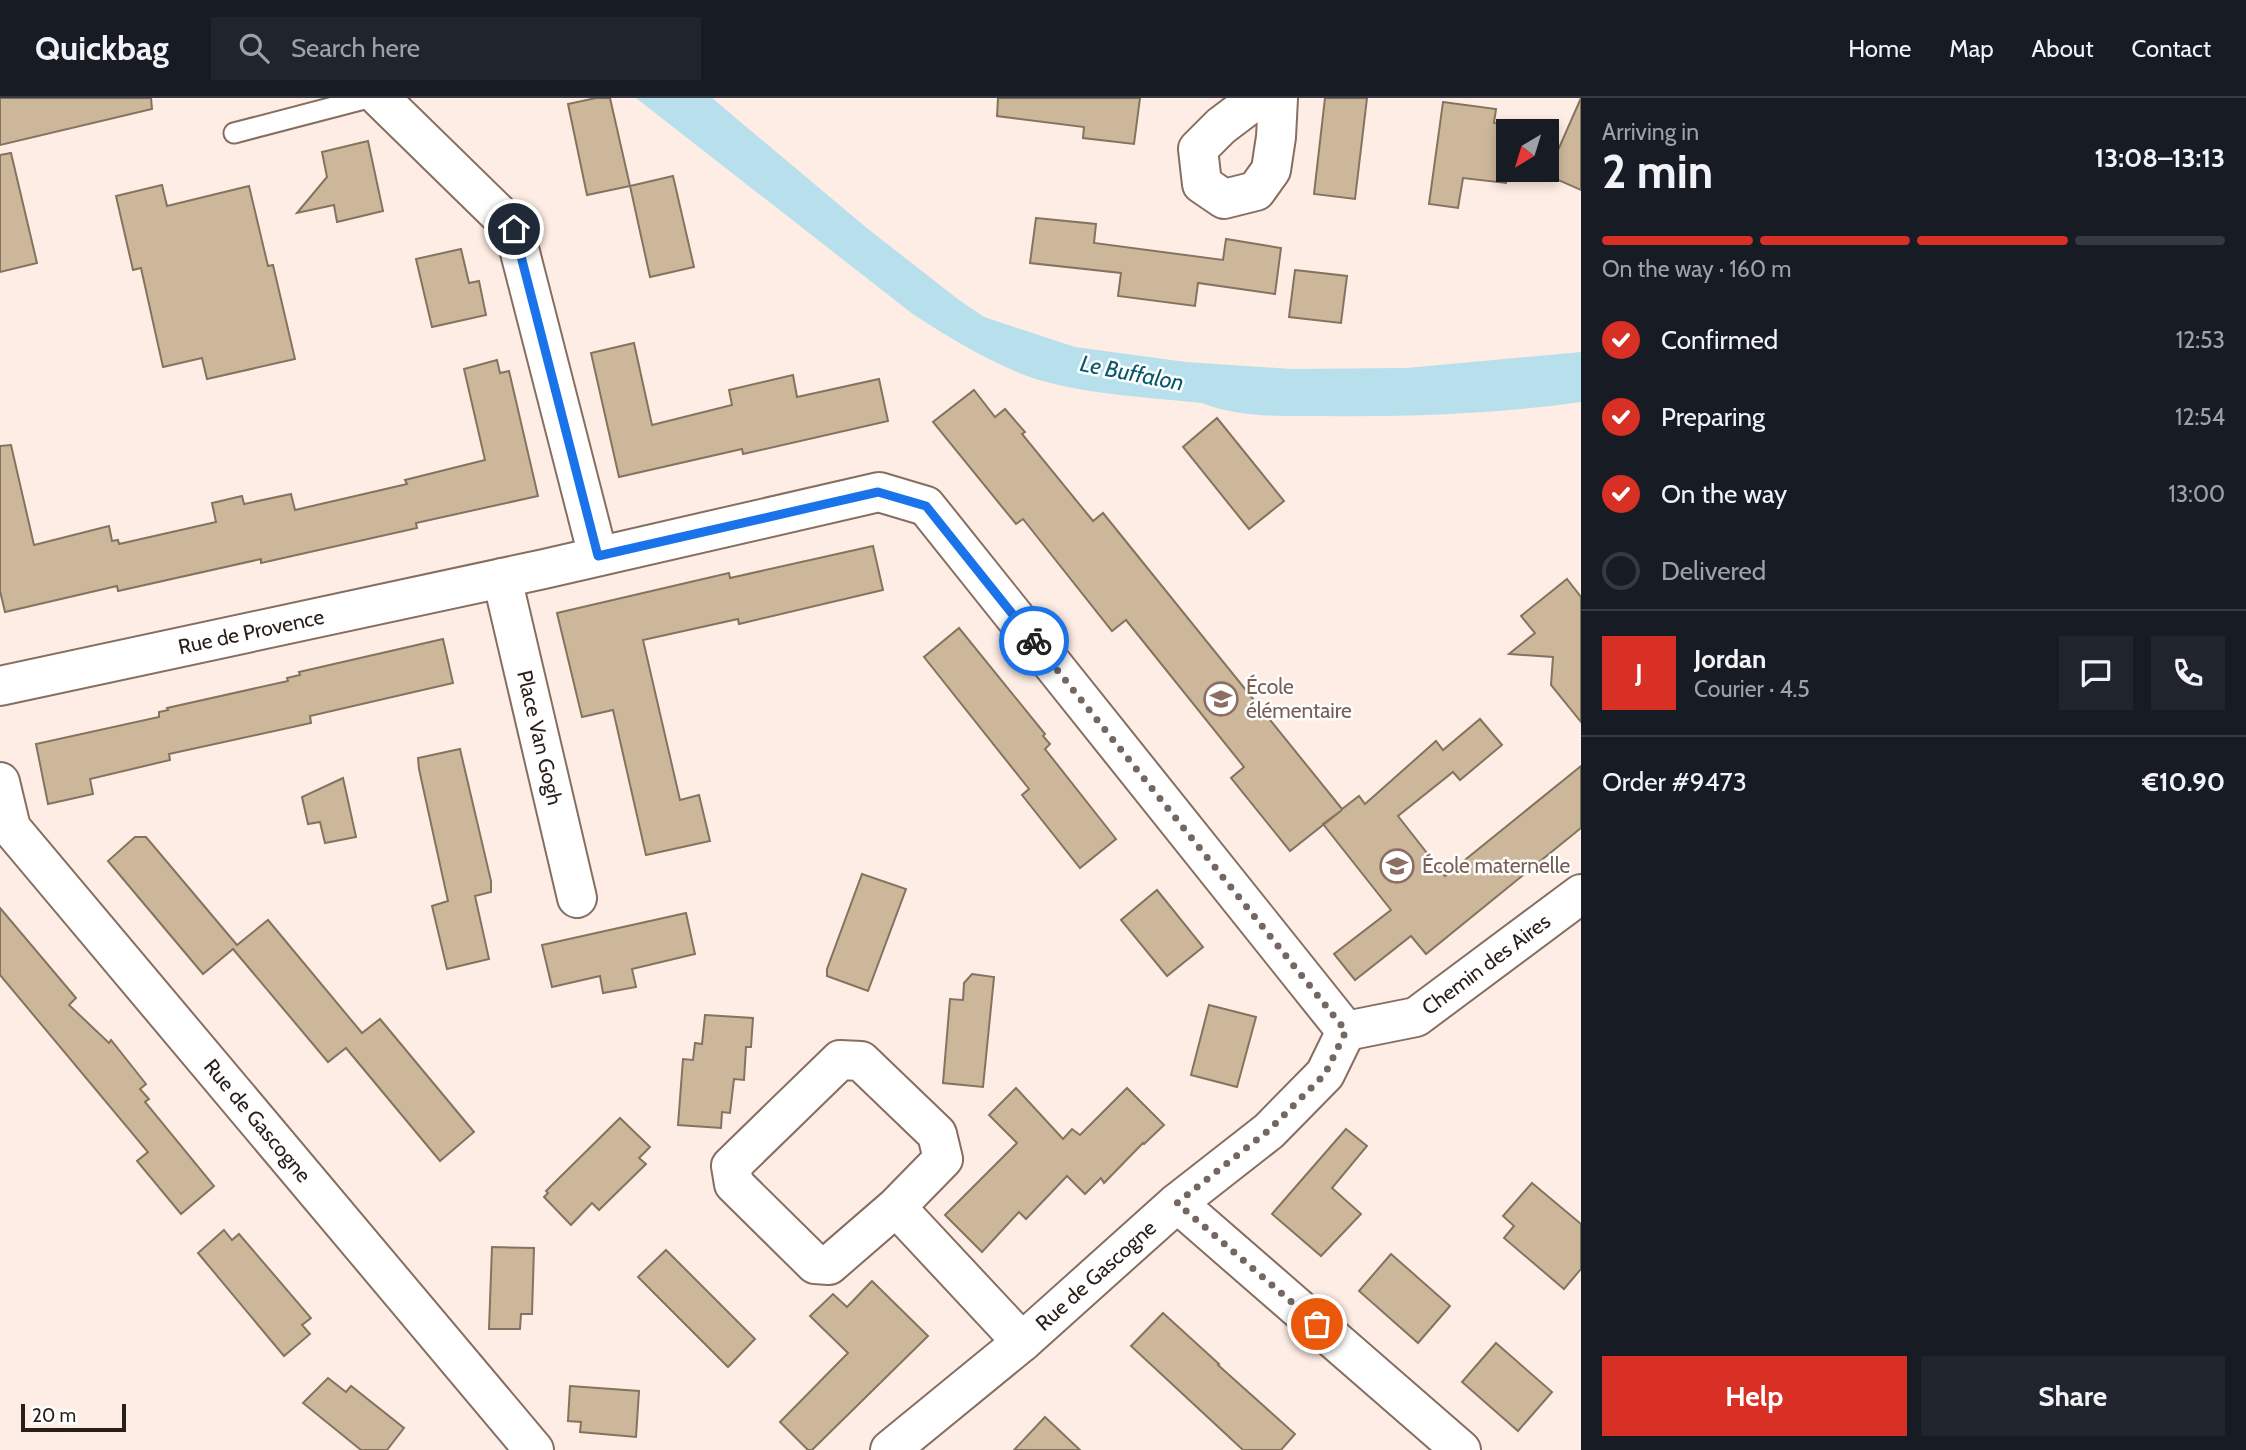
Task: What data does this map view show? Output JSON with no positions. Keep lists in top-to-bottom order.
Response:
{
  "streets": {
    "street": [
      "Rue de Provence",
      "Place Van Gogh",
      "Chemin des Aires",
      "Rue de Gascogne"
    ]
  },
  "crossings": [
    ["Rue de Provence", "Place Van Gogh"],
    ["Rue de Provence", "Chemin des Aires"],
    ["Rue de Provence", "Rue de Gascogne"],
    ["Chemin des Aires", "Rue de Gascogne"]
  ],
  "water": ["Le Buffalon"],
  "places": {
    "school or university": ["École élémentaire", "École maternelle"]
  },
  "scale_bar": "20 m",
  "north": "bottom left",
  "page": {
    "header": "Quickbag",
    "search": "Search here",
    "nav": [
      "Home",
      "Map",
      "About",
      "Contact"
    ],
    "heading": ["2 min", "Arriving in", "13:08–13:13"],
    "panel": [
      "Jordan",
      "Courier · 4.5",
      "Order #9473",
      "€10.90"
    ],
    "bar": "On the way · 160 m",
    "list": [
      ["Confirmed", "12:53"],
      ["Preparing", "12:54"],
      ["On the way", "13:00"],
      "Delivered"
    ],
    "round": "J",
    "buttons": ["Help", "Share"],
    "scale": "20 m"
  }
}
